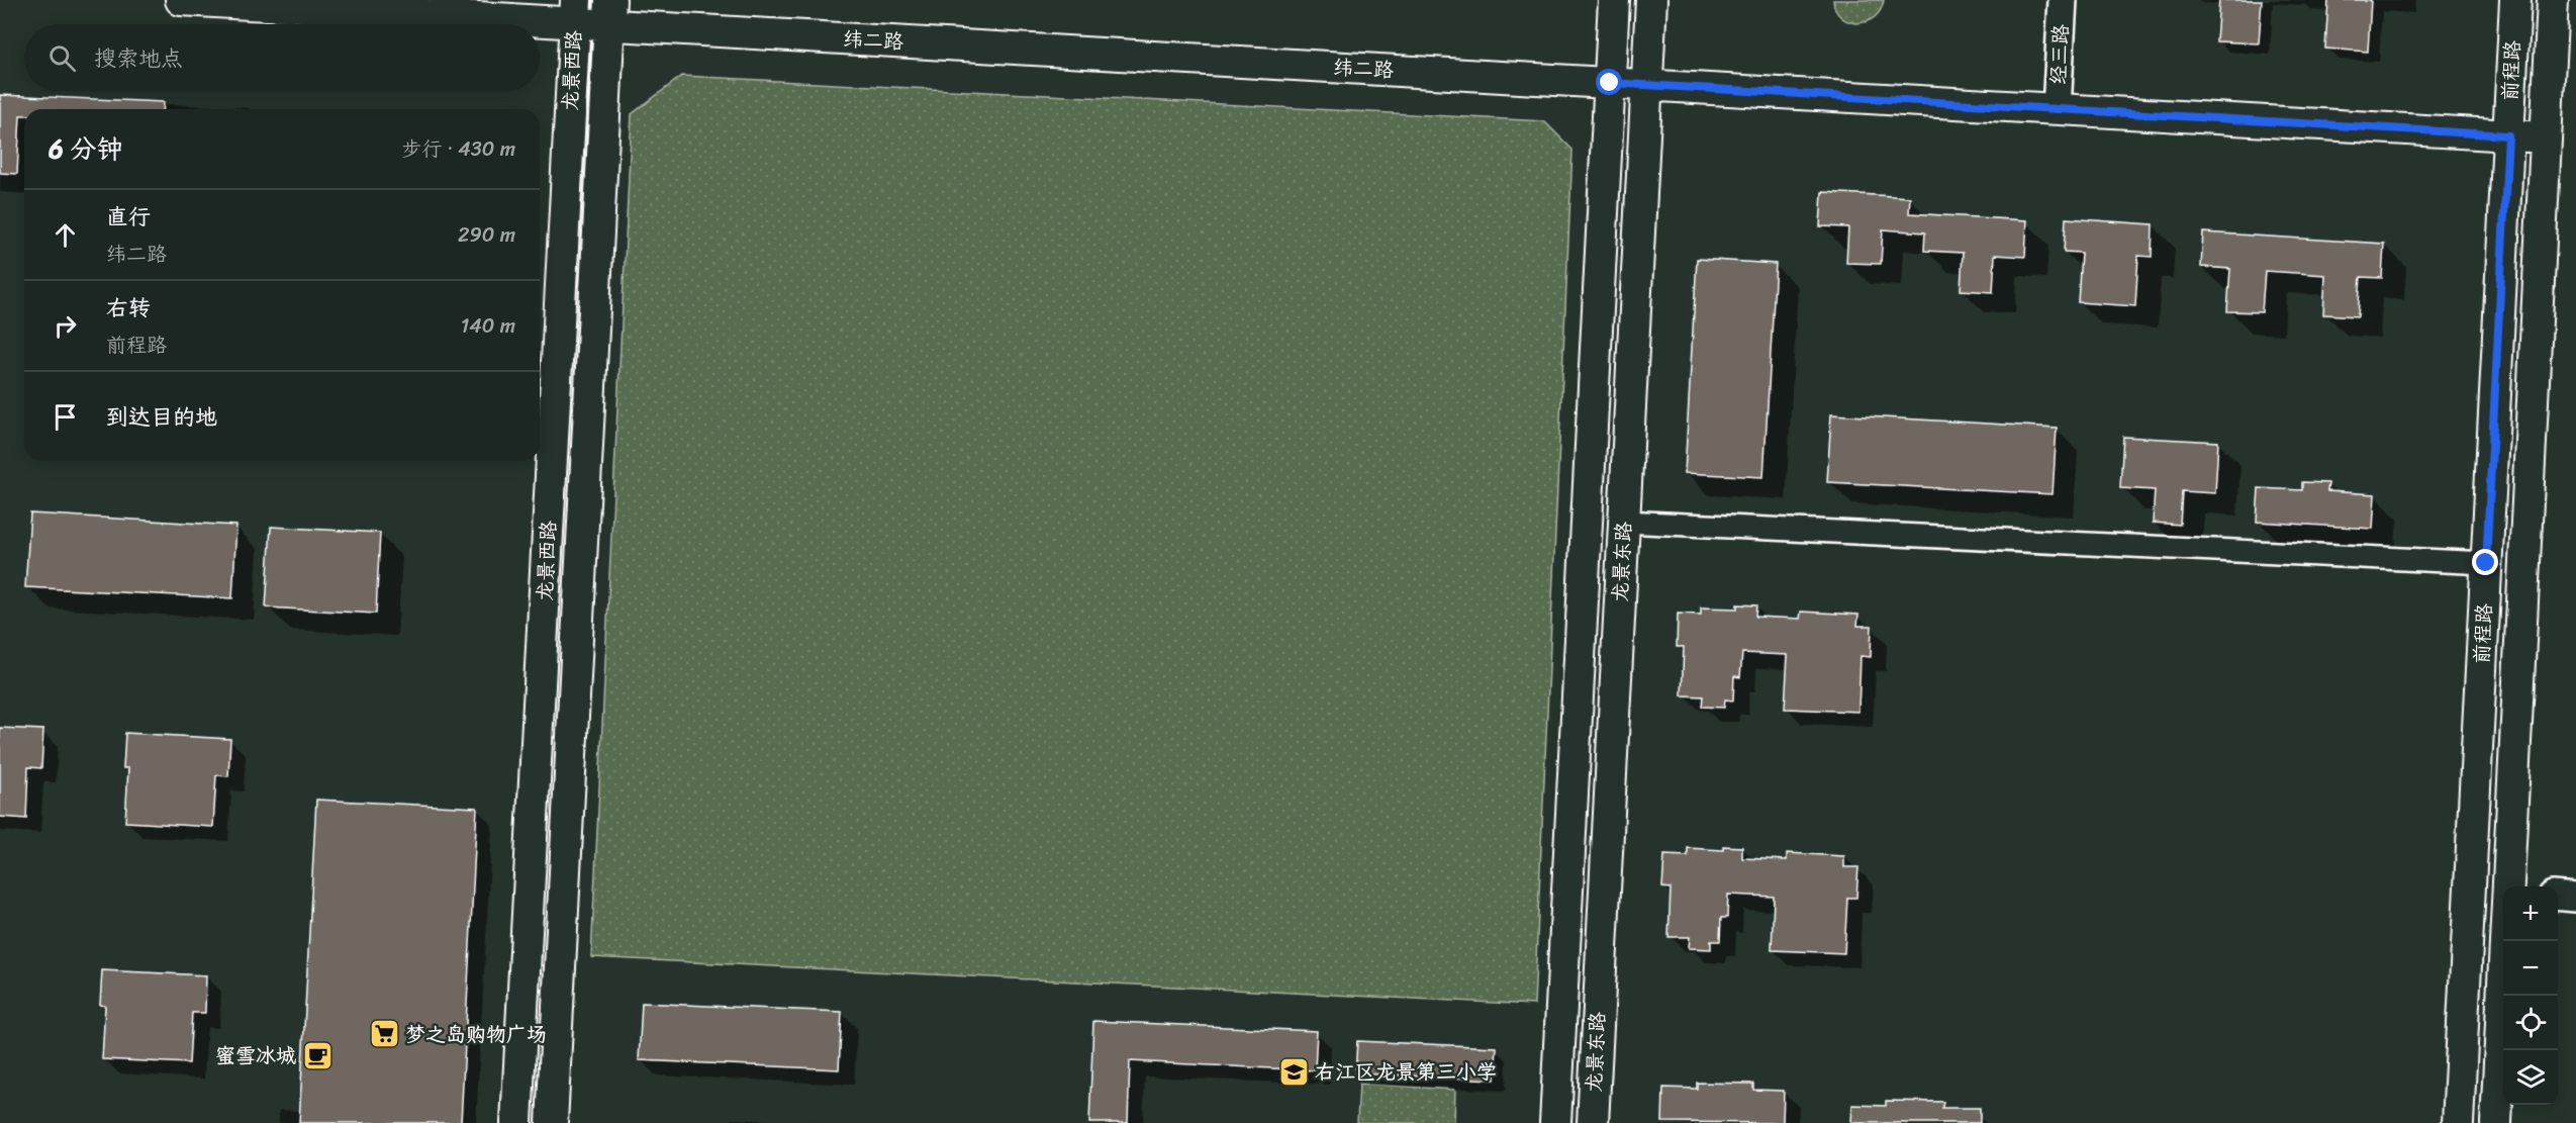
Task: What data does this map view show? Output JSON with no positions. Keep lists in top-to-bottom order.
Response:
{
  "streets": {
    "main road": [
      "纬二路",
      "龙景西路",
      "前程路",
      "龙景东路"
    ],
    "street": ["经三路"]
  },
  "crossings": [
    ["纬二路", "经三路"],
    ["纬二路", "龙景西路"],
    ["纬二路", "前程路"],
    ["纬二路", "龙景东路"]
  ],
  "places": {
    "supermarket": ["梦之岛购物广场"],
    "cafe": ["蜜雪冰城"],
    "school or university": ["右江区龙景第三小学"]
  },
  "page": {
    "search": "搜索地点",
    "heading": ["6 分钟", "步行 · 430 m"],
    "list": [
      ["直行", "纬二路", "290 m"],
      ["右转", "前程路", "140 m"],
      "到达目的地"
    ],
    "map_buttons": ["+", "−"]
  }
}
